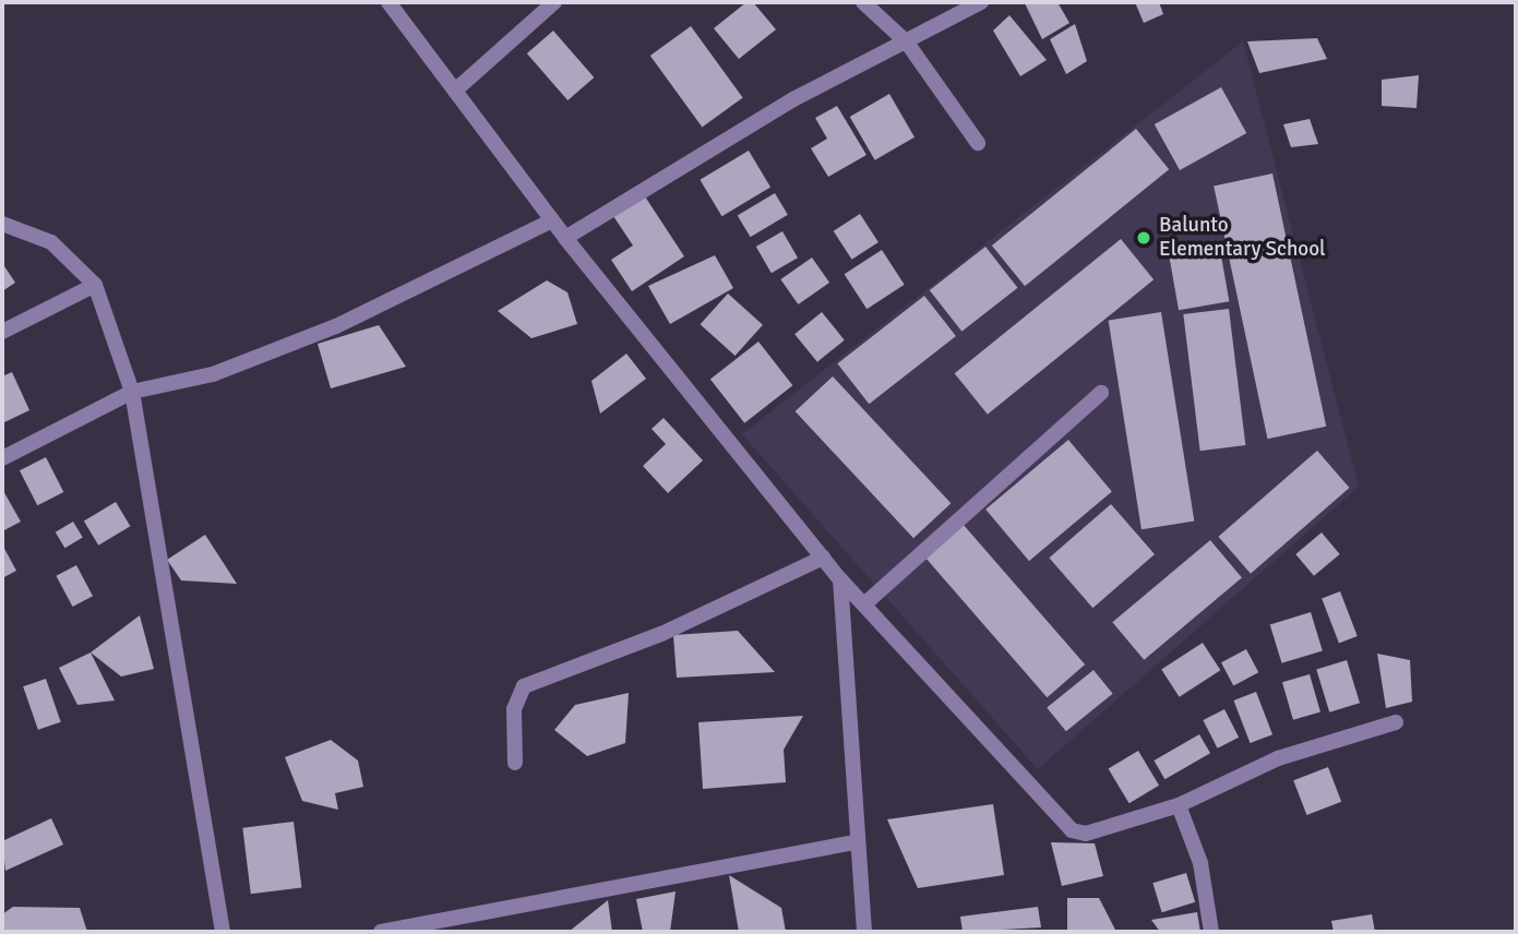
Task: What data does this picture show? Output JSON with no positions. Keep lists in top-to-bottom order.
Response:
{
  "places": ["Balunto Elementary School"]
}
